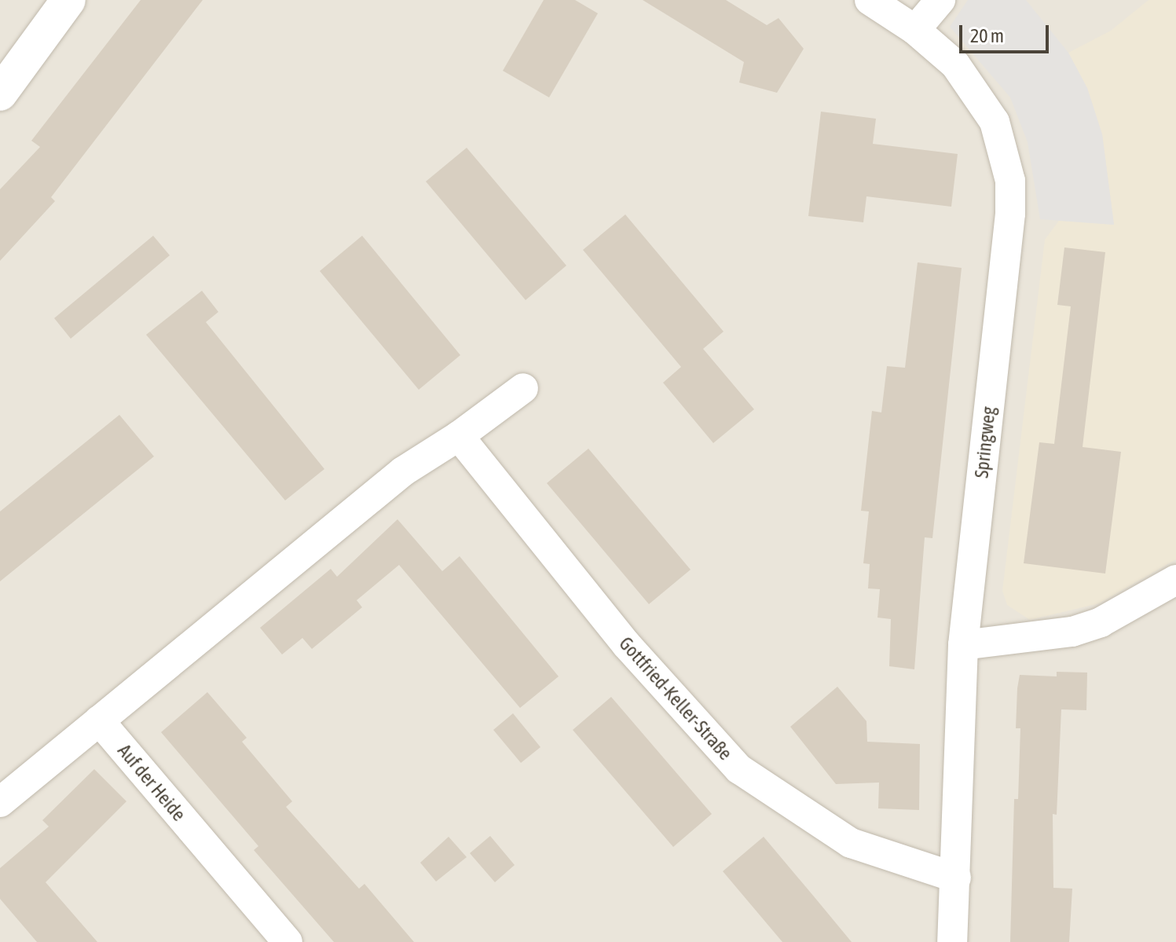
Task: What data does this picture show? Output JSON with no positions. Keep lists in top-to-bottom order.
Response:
{
  "streets": {
    "street": ["Springweg", "Gottfried-Keller-Straße", "Auf der Heide"]
  },
  "crossings": [
    ["Springweg", "Gottfried-Keller-Straße"]
  ],
  "scale_bar": "20 m"
}
